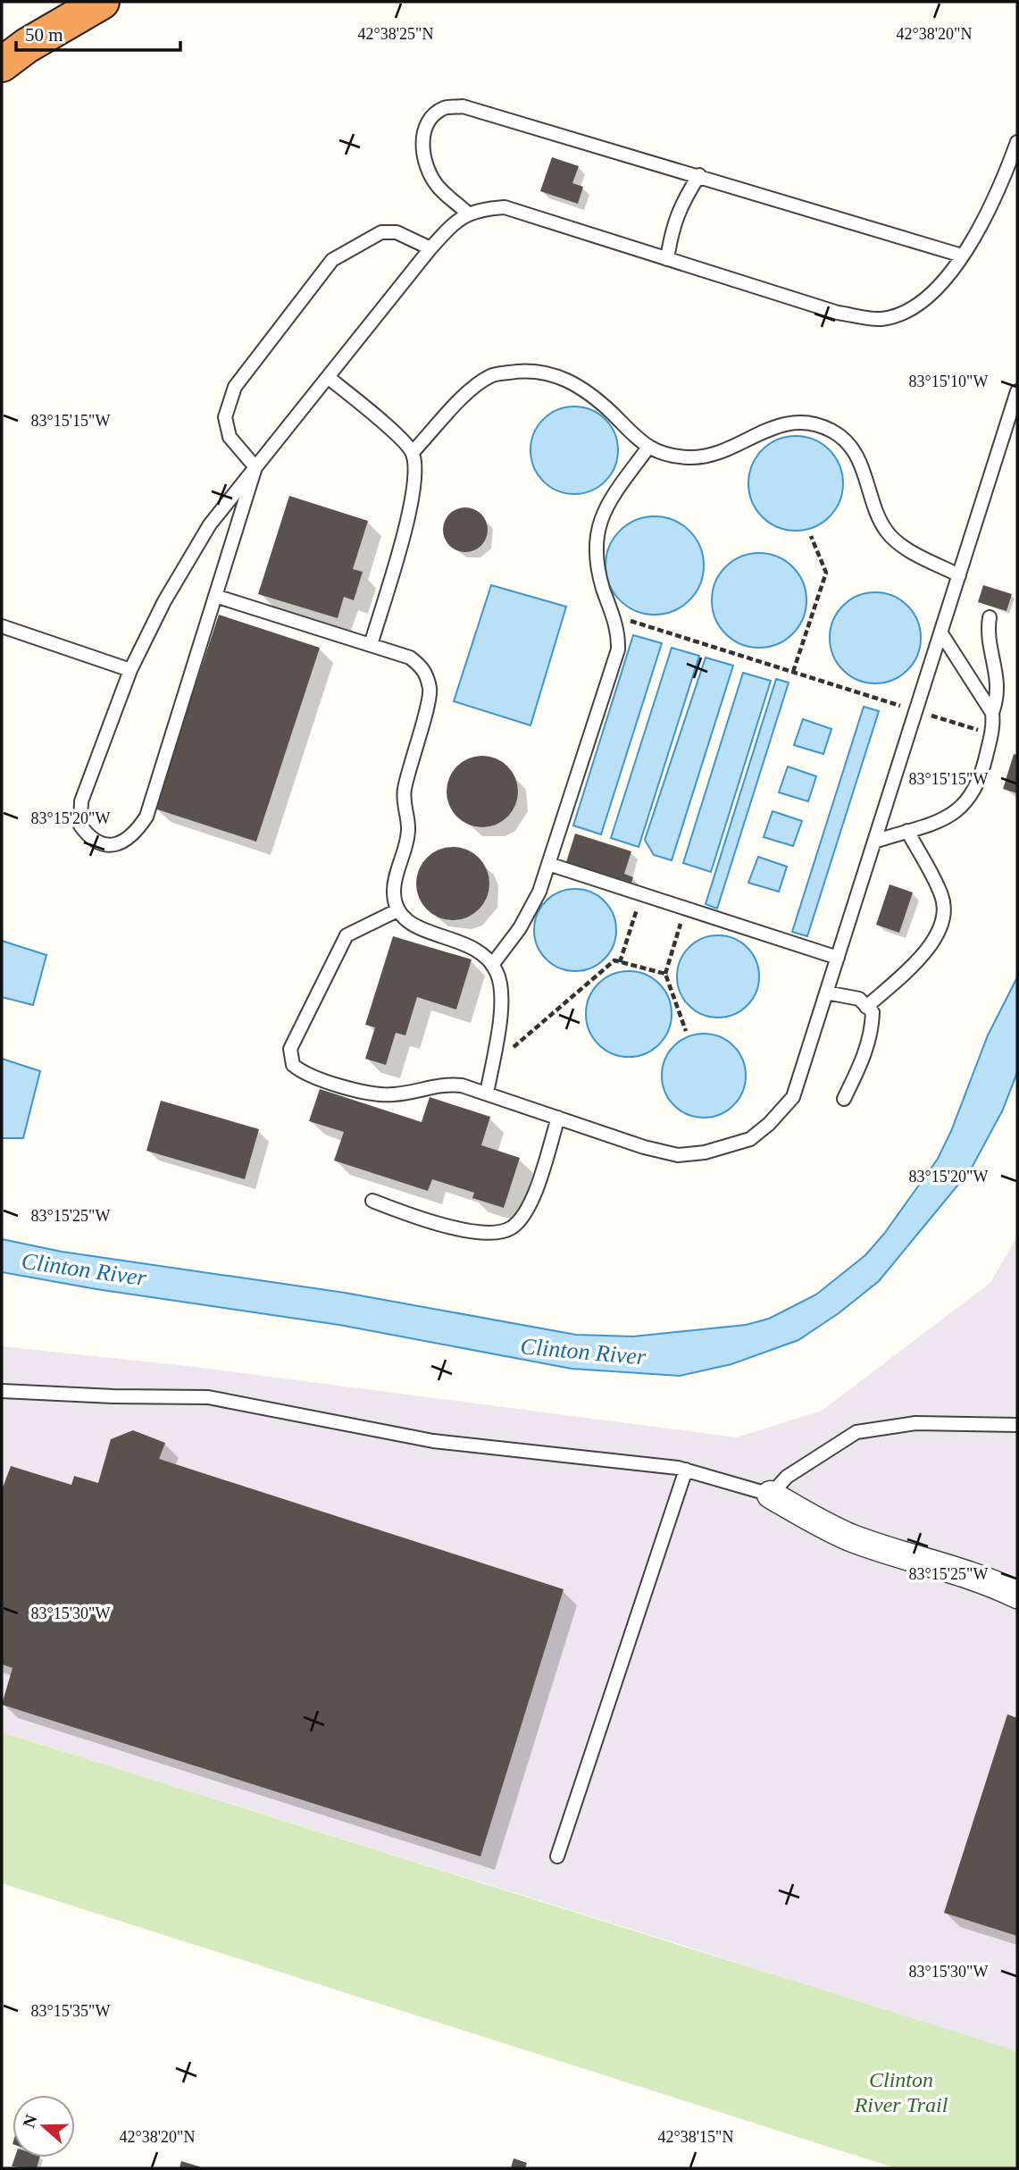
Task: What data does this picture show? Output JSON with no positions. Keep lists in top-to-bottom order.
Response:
{
  "water": ["Clinton River"],
  "parks": ["Clinton River Trail"],
  "scale_bar": "50 m",
  "north": "left",
  "coordinates": [
    "42°38'25\"N",
    "42°38'20\"N",
    "83°15'10\"W",
    "83°15'15\"W",
    "83°15'20\"W",
    "83°15'25\"W",
    "83°15'30\"W",
    "83°15'35\"W",
    "42°38'15\"N"
  ]
}
